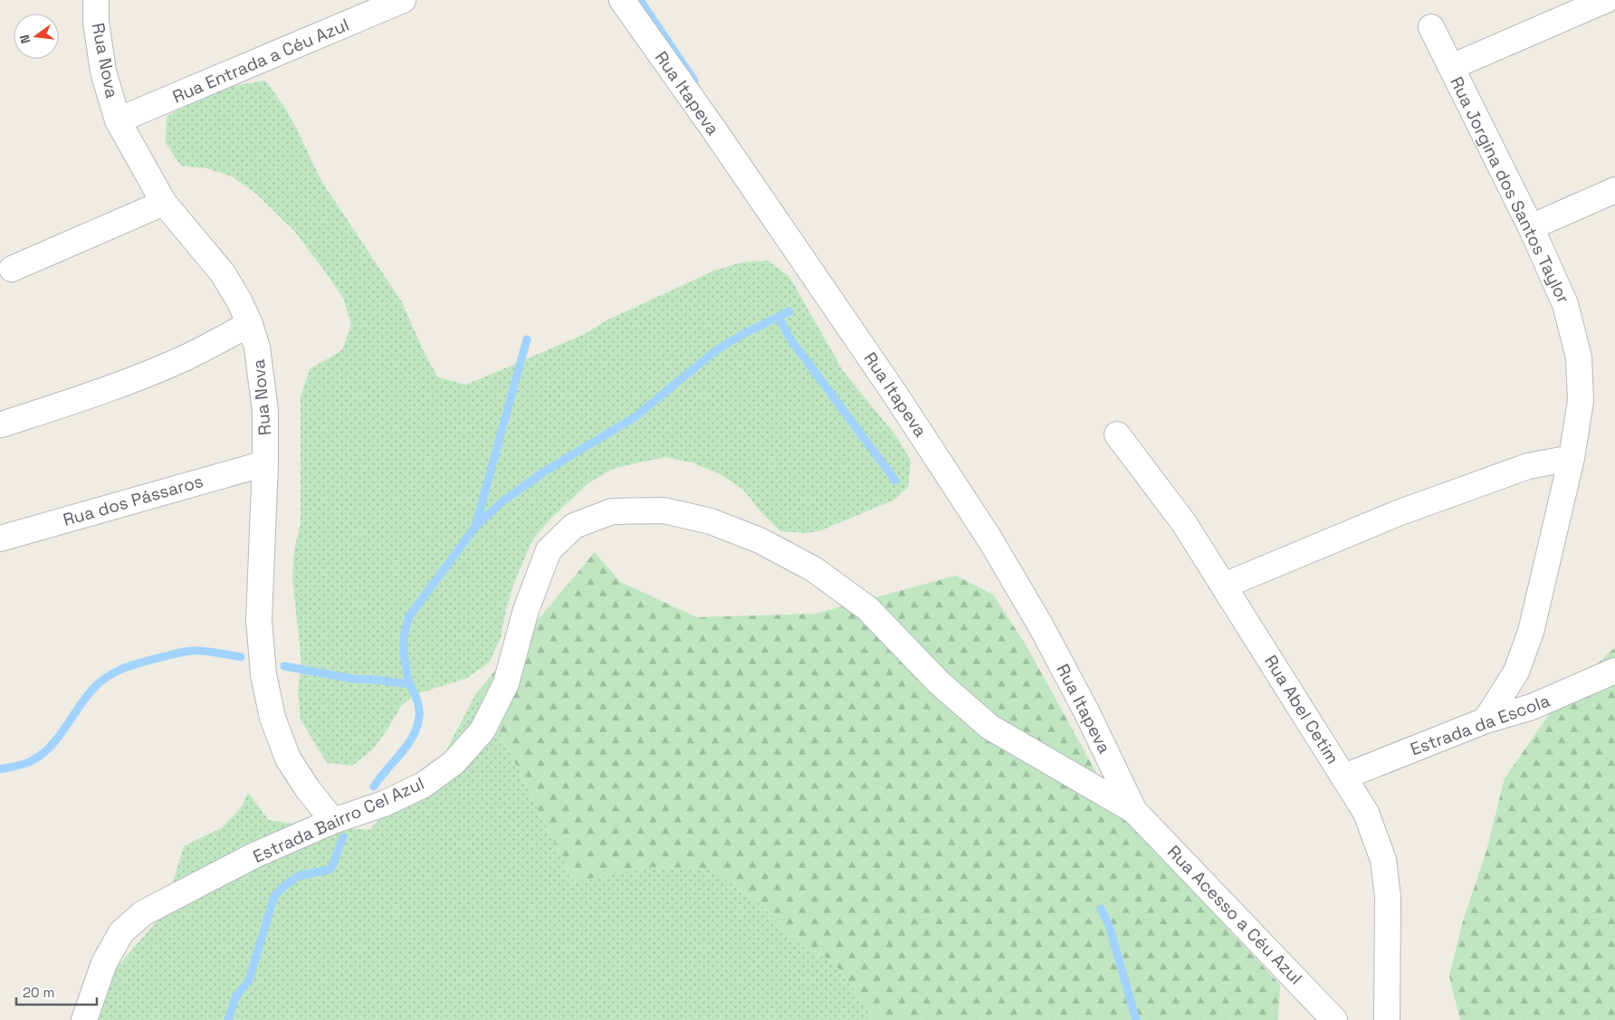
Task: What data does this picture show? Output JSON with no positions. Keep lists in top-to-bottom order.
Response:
{
  "streets": {
    "street": [
      "Rua Nova",
      "Rua Entrada a Céu Azul",
      "Rua Itapeva",
      "Rua Jorgina dos Santos Taylor",
      "Rua dos Pássaros",
      "Rua Abel Cetim",
      "Estrada da Escola",
      "Estrada Bairro Cel Azul",
      "Rua Acesso a Céu Azul"
    ]
  },
  "crossings": [
    ["Rua Nova", "Rua Entrada a Céu Azul"],
    ["Rua Nova", "Rua dos Pássaros"],
    ["Rua Nova", "Estrada Bairro Cel Azul"],
    ["Rua Itapeva", "Estrada Bairro Cel Azul"],
    ["Rua Itapeva", "Rua Acesso a Céu Azul"],
    ["Rua Jorgina dos Santos Taylor", "Estrada da Escola"],
    ["Rua Abel Cetim", "Estrada da Escola"],
    ["Estrada Bairro Cel Azul", "Rua Acesso a Céu Azul"]
  ],
  "scale_bar": "20 m",
  "north": "left"
}
